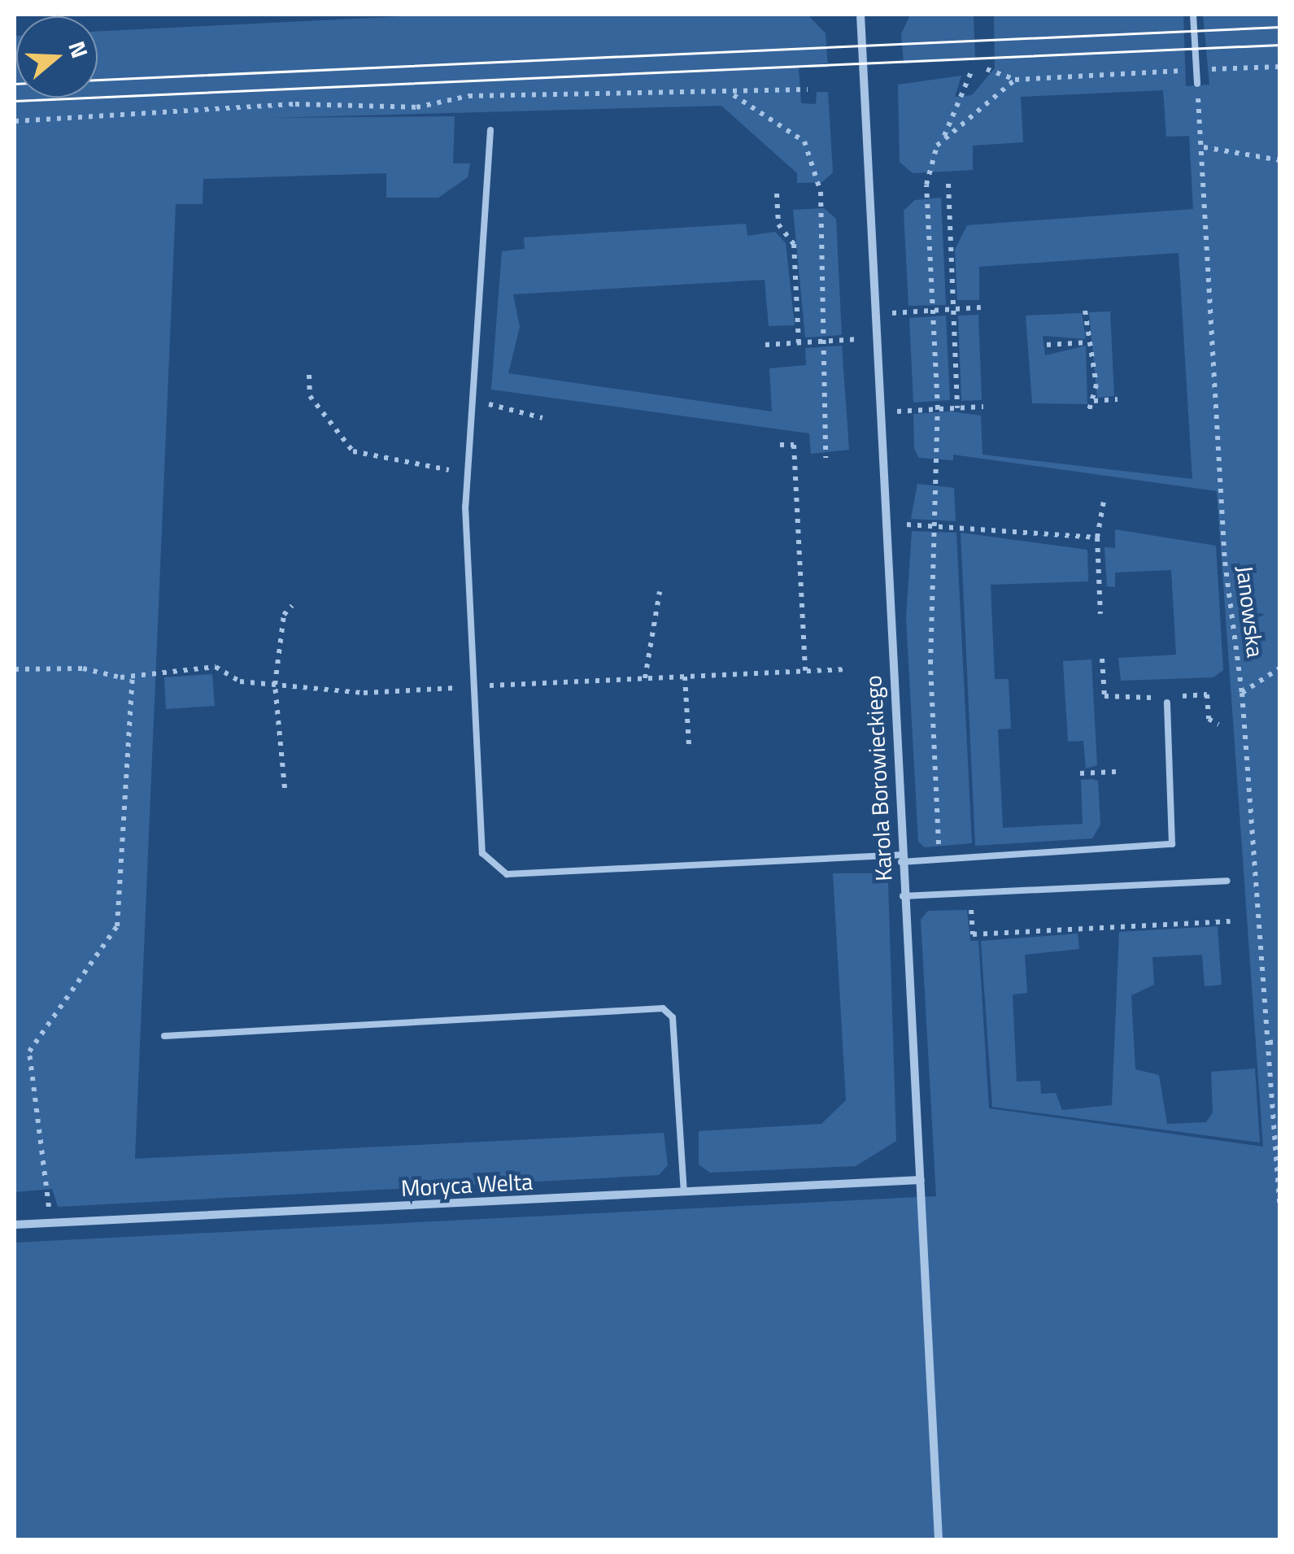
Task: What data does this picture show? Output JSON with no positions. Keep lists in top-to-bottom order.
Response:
{
  "streets": {
    "street": ["Karola Borowieckiego", "Moryca Welta"],
    "path": ["Janowska"]
  },
  "crossings": [
    ["Karola Borowieckiego", "Moryca Welta"]
  ],
  "north": "right"
}
